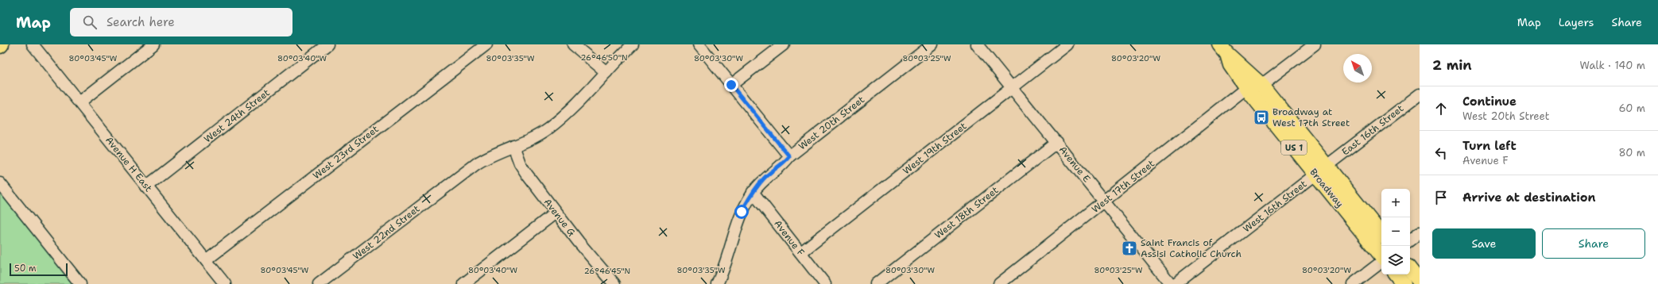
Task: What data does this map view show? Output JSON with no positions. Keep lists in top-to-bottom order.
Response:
{
  "streets": {
    "main road": ["US 1", "Broadway"],
    "street": [
      "West 24th Street",
      "West 20th Street",
      "East 16th Street",
      "West 19th Street",
      "West 23rd Street",
      "Avenue H East",
      "Avenue E",
      "West 17th Street",
      "West 16th Street",
      "West 18th Street",
      "Avenue G",
      "West 22nd Street",
      "Avenue F"
    ]
  },
  "crossings": [
    ["West 24th Street", "Avenue H East"],
    ["West 20th Street", "Avenue F"],
    ["East 16th Street", "Broadway"],
    ["East 16th Street", "West 16th Street"],
    ["West 19th Street", "Avenue E"],
    ["West 19th Street", "Avenue F"],
    ["West 23rd Street", "Avenue H East"],
    ["Avenue E", "West 17th Street"],
    ["Avenue E", "West 18th Street"],
    ["West 17th Street", "Broadway"],
    ["Broadway", "West 16th Street"],
    ["Avenue G", "West 22nd Street"]
  ],
  "places": {
    "bus stop": ["Broadway at West 17th Street"],
    "church": ["Saint Francis of Assisi Catholic Church"]
  },
  "scale_bar": "50 m",
  "north": "top left",
  "page": {
    "header": "Map",
    "search": "Search here",
    "nav": ["Map", "Layers", "Share"],
    "heading": ["2 min", "Walk · 140 m"],
    "list": [
      ["Continue", "West 20th Street", "60 m"],
      ["Turn left", "Avenue F", "80 m"],
      "Arrive at destination"
    ],
    "map_buttons": ["+", "−"],
    "buttons": ["Save", "Share"],
    "scale": "50 m"
  },
  "coordinates": [
    "26°46'50\"N",
    "80°03'45\"W",
    "80°03'40\"W",
    "80°03'35\"W",
    "80°03'30\"W",
    "80°03'25\"W",
    "80°03'20\"W",
    "26°46'45\"N"
  ]
}
